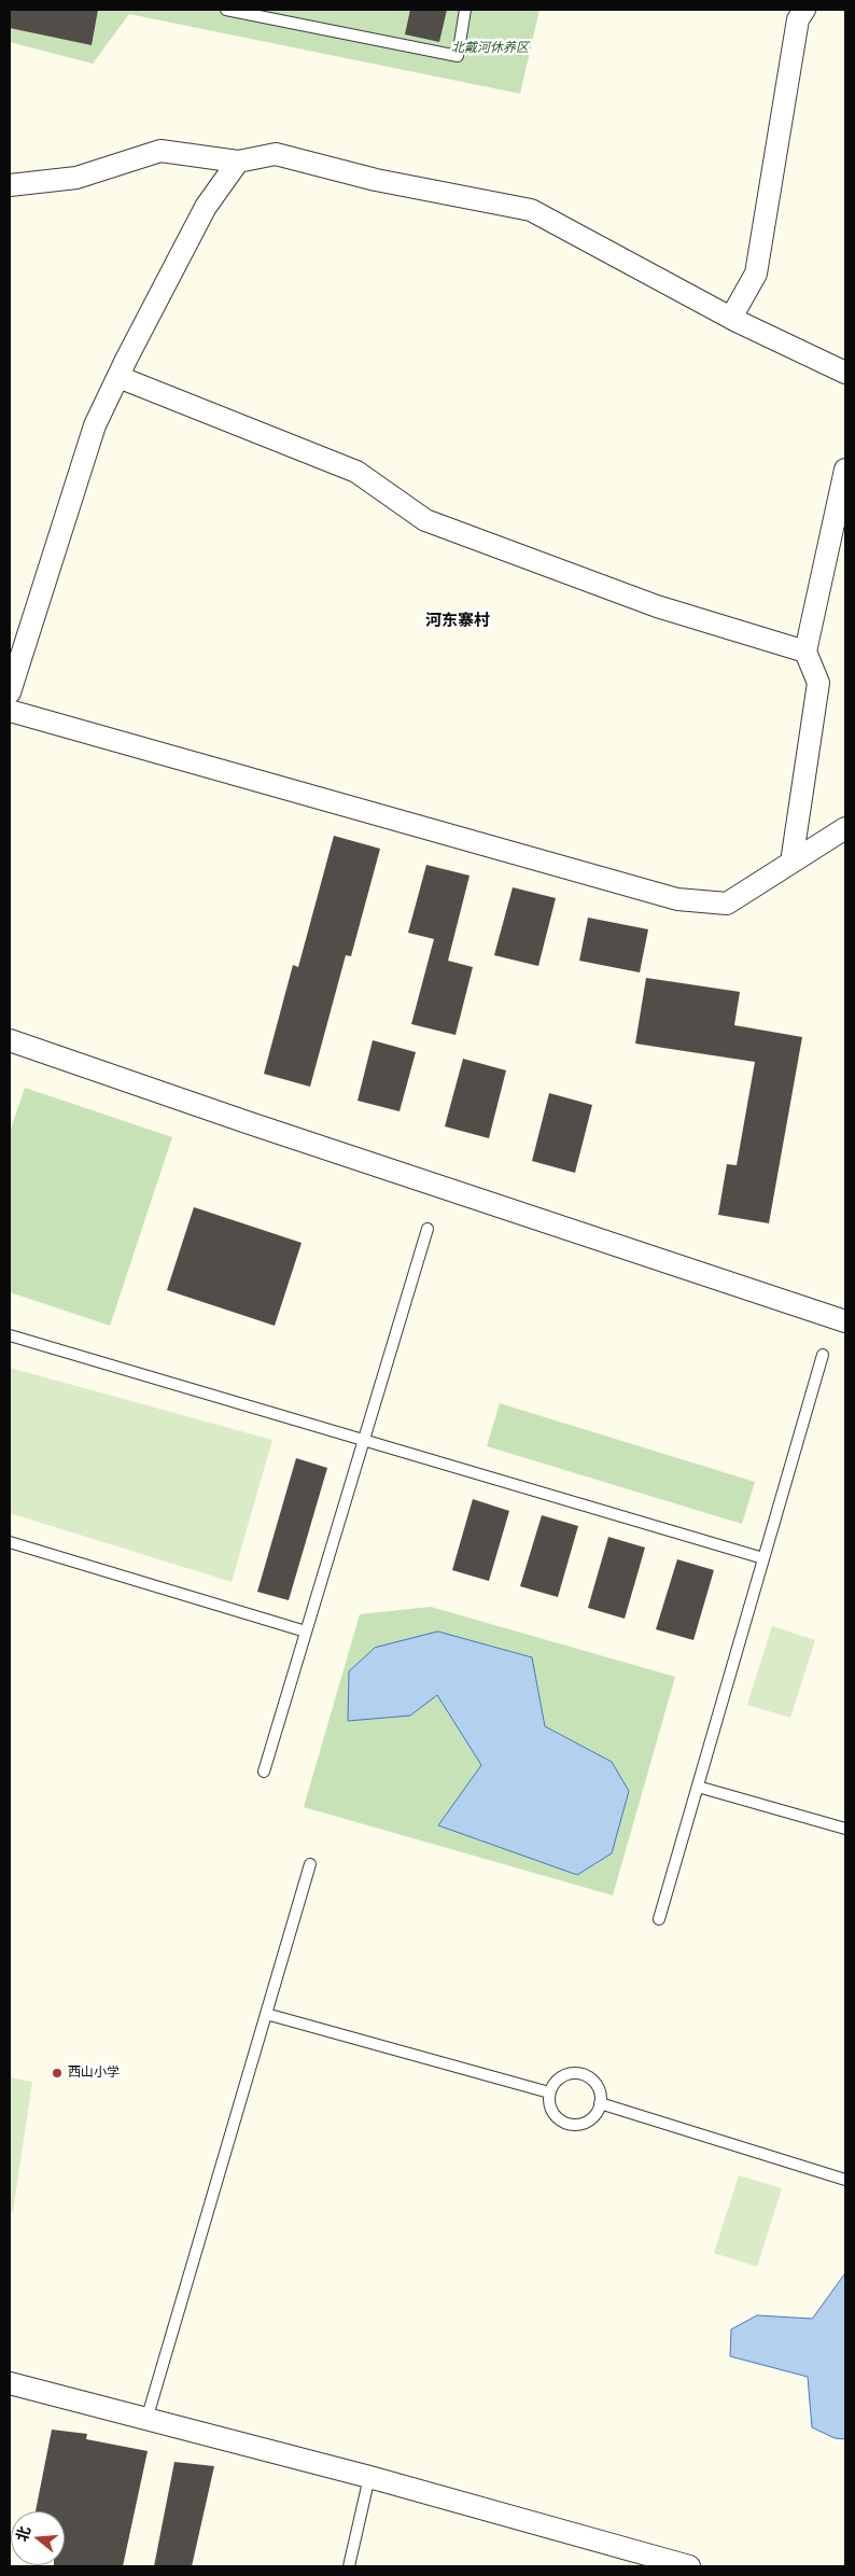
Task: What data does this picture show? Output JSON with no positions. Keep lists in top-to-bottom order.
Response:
{
  "districts": ["河东寨村"],
  "parks": ["北戴河休养区"],
  "places": ["西山小学"],
  "north": "left"
}
